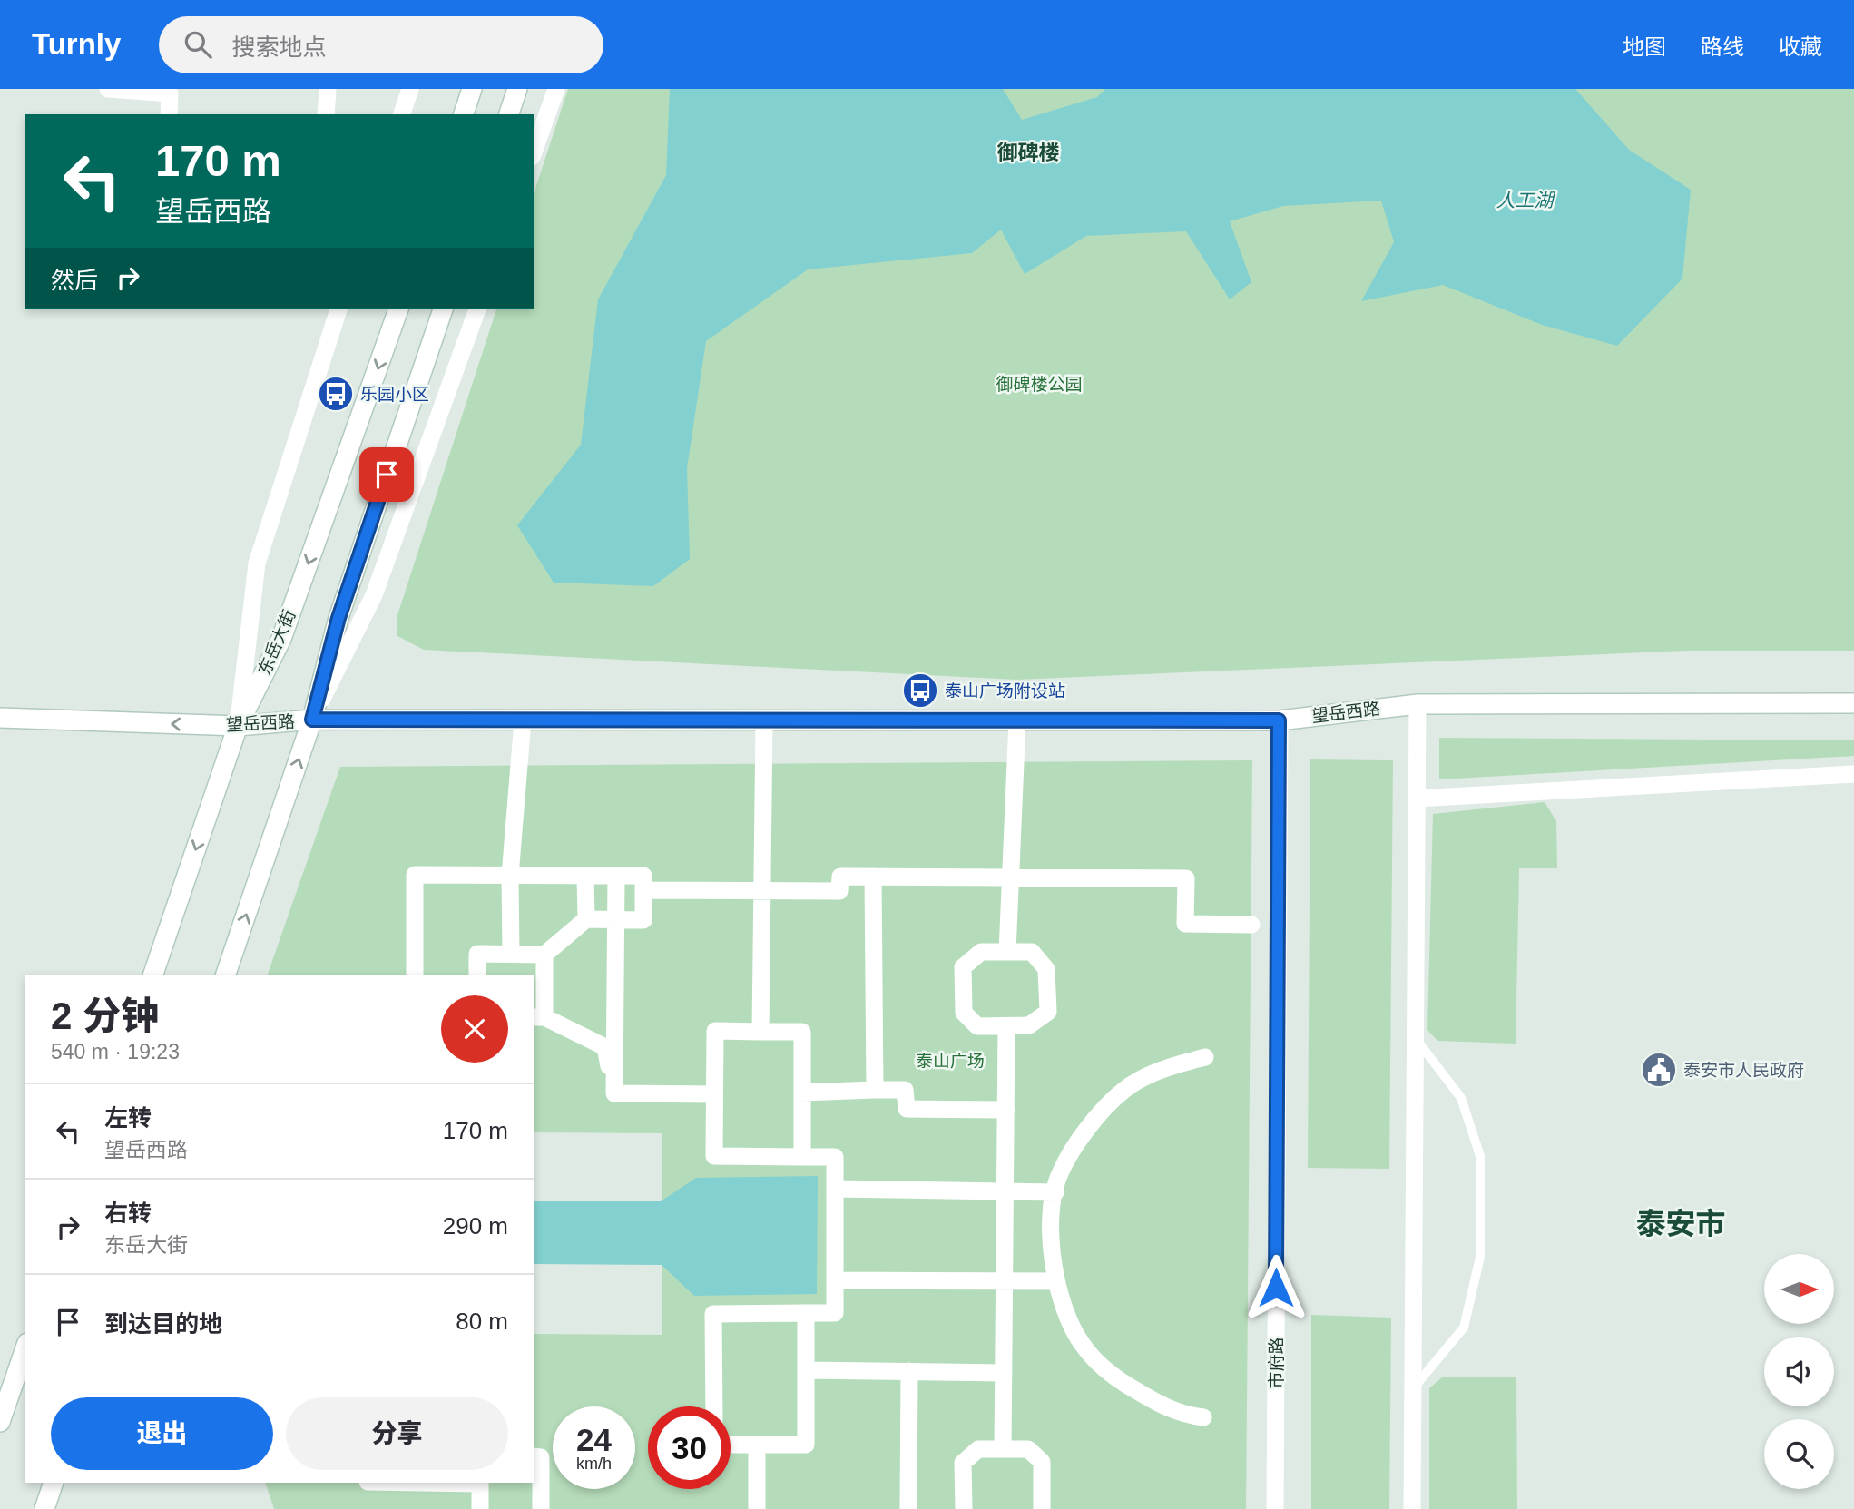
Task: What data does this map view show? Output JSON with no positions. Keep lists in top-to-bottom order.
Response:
{
  "streets": {
    "street": ["东岳大街", "望岳西路", "市府路"]
  },
  "crossings": [
    ["东岳大街", "望岳西路"],
    ["望岳西路", "市府路"]
  ],
  "districts": ["御碑楼", "泰安市"],
  "water": ["人工湖"],
  "parks": ["御碑楼公园", "泰山广场"],
  "places": {
    "bus stop": ["乐园小区", "泰山广场附设站"],
    "public building": ["泰安市人民政府"]
  },
  "north": "right",
  "page": {
    "header": "Turnly",
    "search": "搜索地点",
    "nav": ["地图", "路线", "收藏"],
    "turn": ["170 m", "望岳西路"],
    "then": "然后",
    "heading": ["2 分钟", "540 m · 19:23"],
    "list": [
      {
        "name": "左转",
        "note": "望岳西路",
        "value": "170 m"
      },
      {
        "name": "右转",
        "note": "东岳大街",
        "value": "290 m"
      },
      {
        "name": "到达目的地",
        "value": "80 m"
      }
    ],
    "buttons": ["退出", "分享"],
    "speed": "24 km/h",
    "limit": "30"
  }
}
